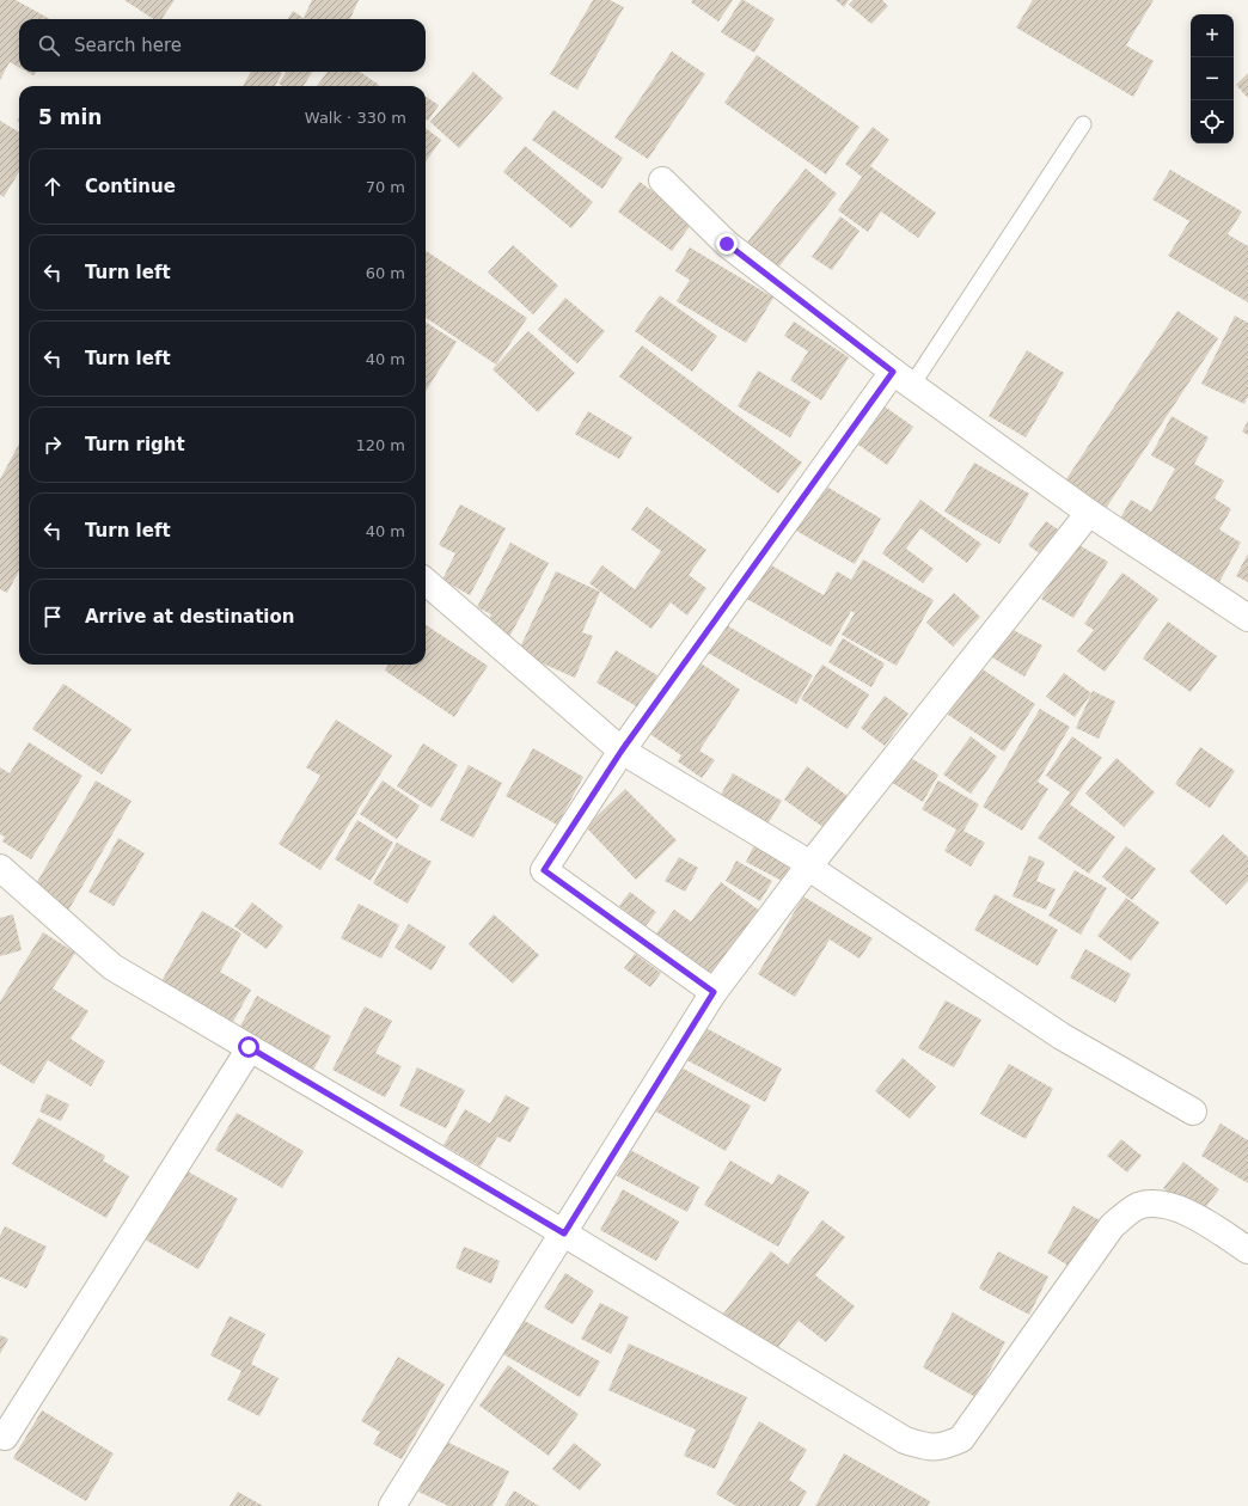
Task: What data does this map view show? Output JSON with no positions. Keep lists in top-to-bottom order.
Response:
{
  "page": {
    "map_buttons": ["+", "−"],
    "search": "Search here",
    "heading": ["5 min", "Walk · 330 m"],
    "list": [
      ["Continue", "70 m"],
      ["Turn left", "60 m"],
      ["Turn left", "40 m"],
      ["Turn right", "120 m"],
      ["Turn left", "40 m"],
      "Arrive at destination"
    ]
  }
}
